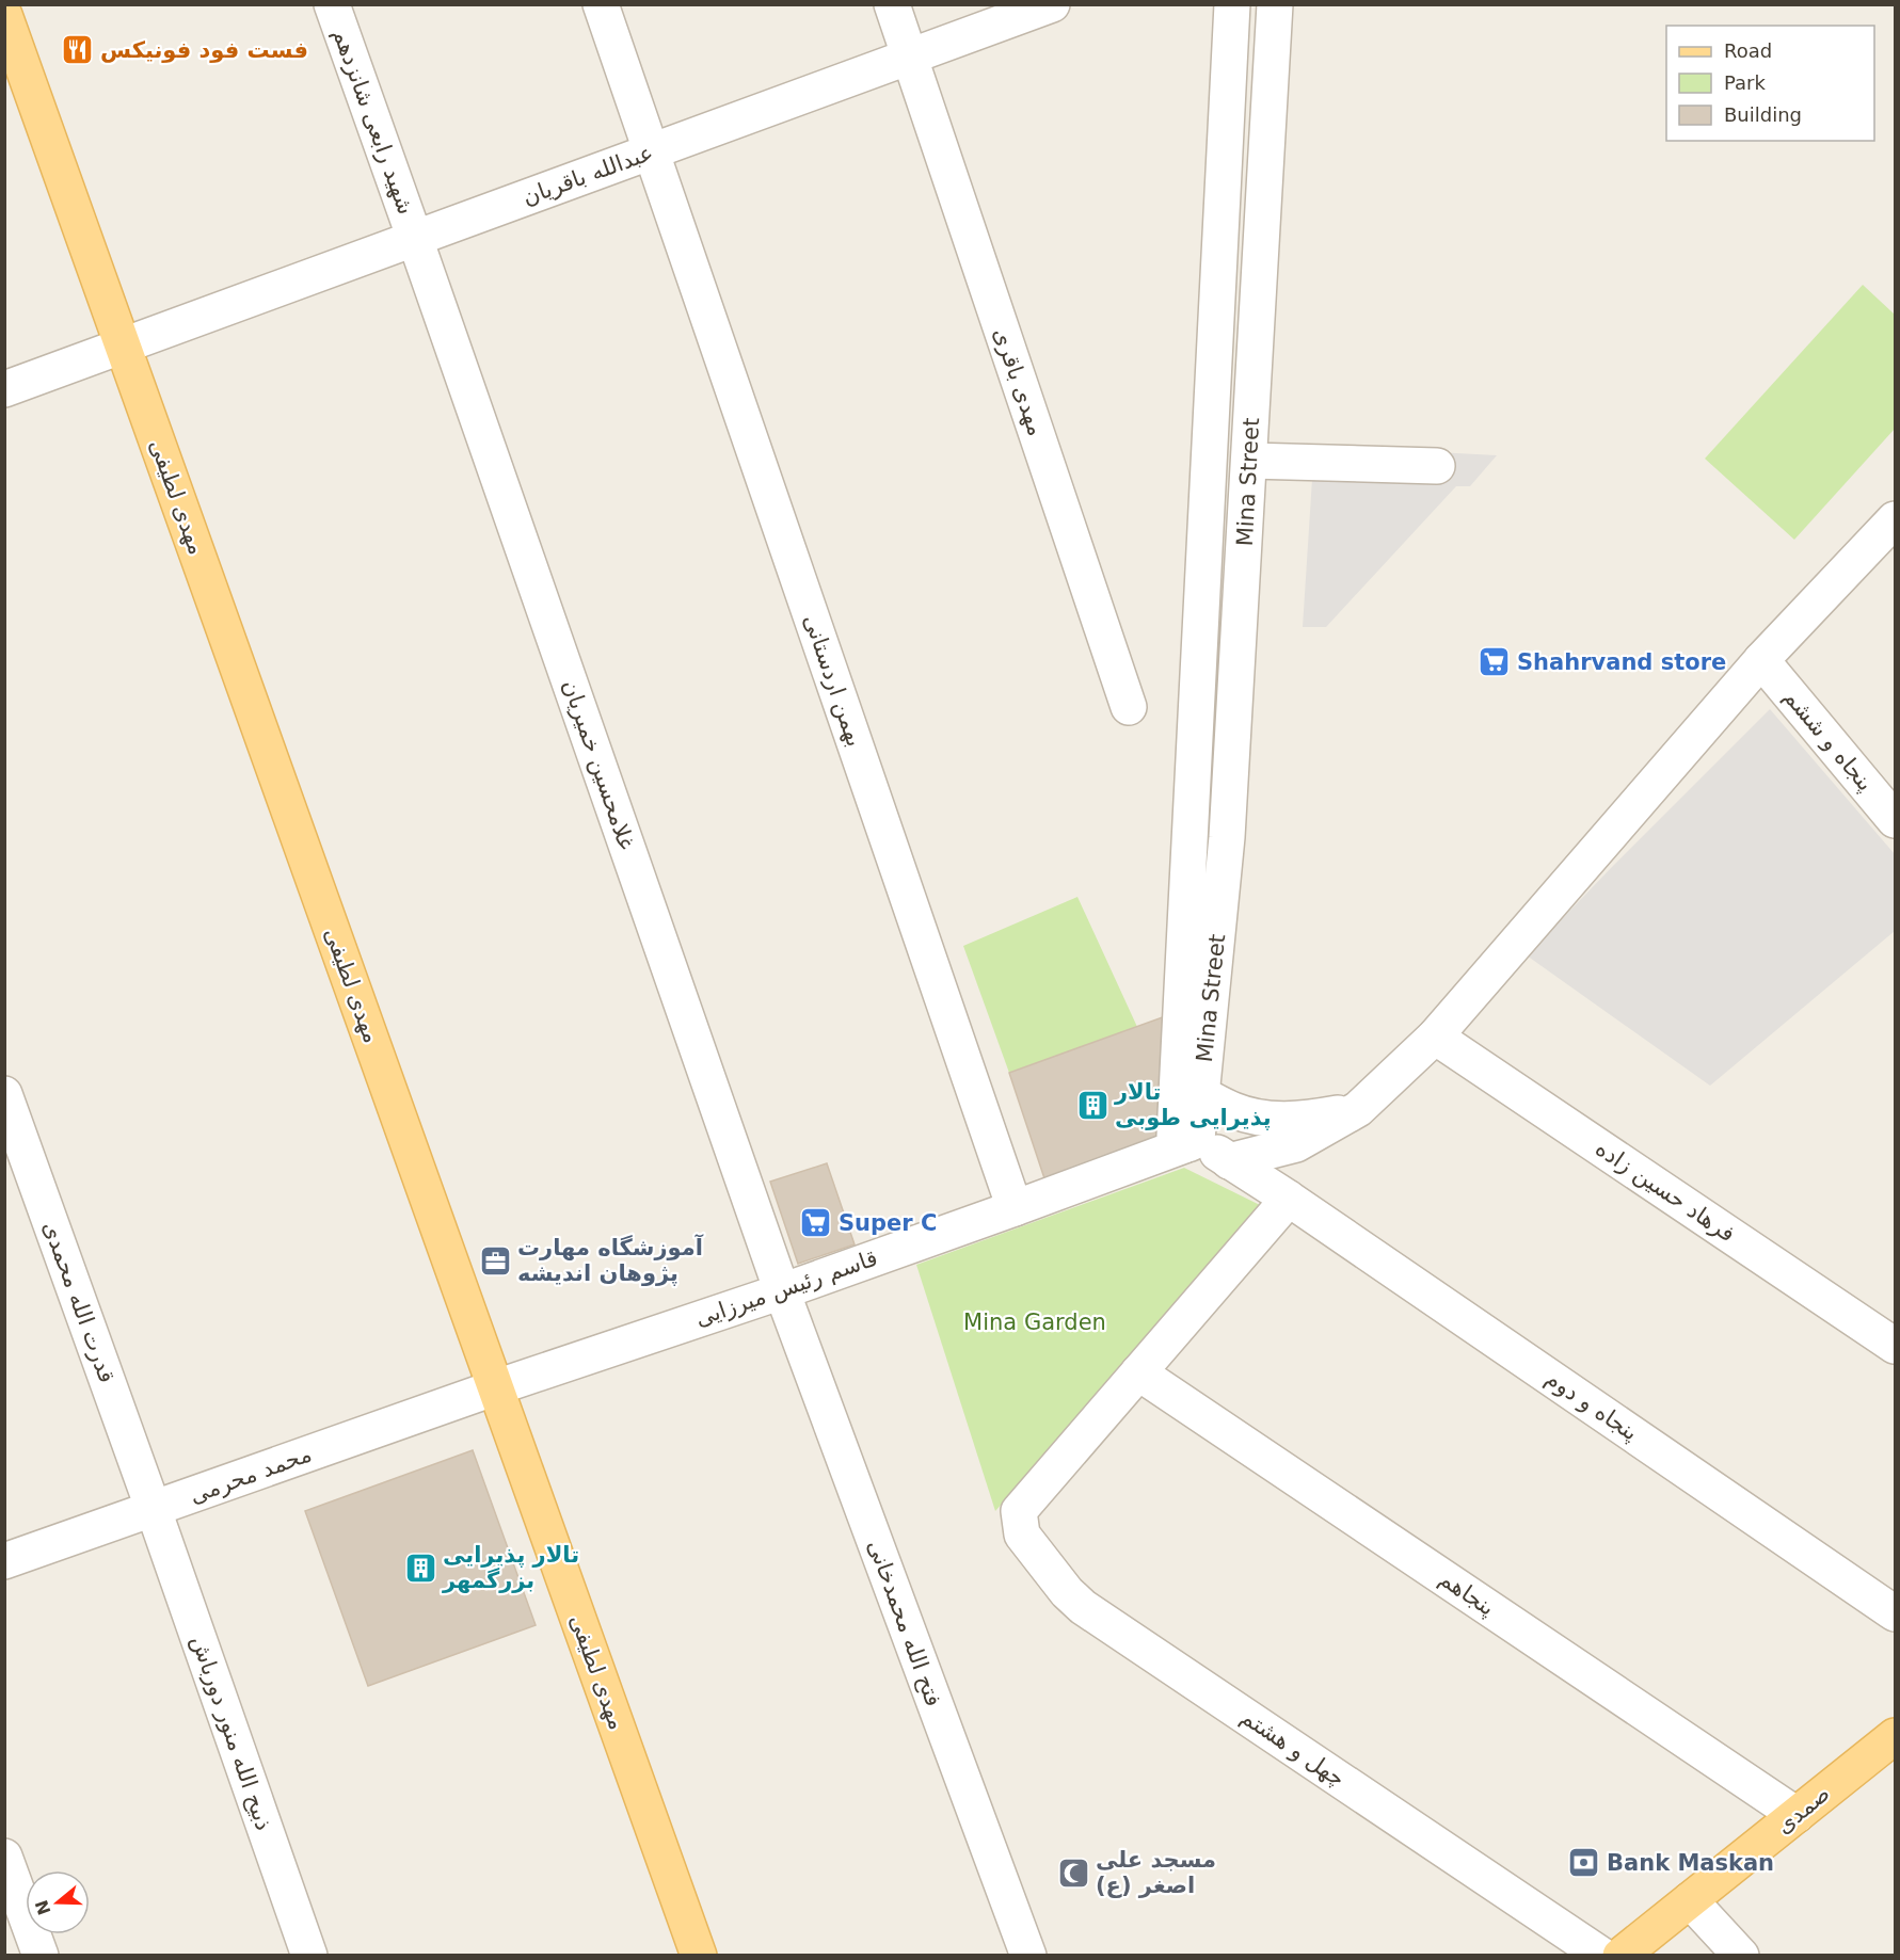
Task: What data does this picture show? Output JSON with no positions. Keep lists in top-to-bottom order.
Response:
{
  "streets": {
    "main road": ["مهدی لطیفی", "صمدی"],
    "street": [
      "شهید رابعی شانزدهم",
      "عبدالله باقریان",
      "مهدی باقری",
      "Mina Street",
      "بهمن اردستانی",
      "پنجاه و ششم",
      "غلامحسین خمیریان",
      "فرهاد حسین زاده",
      "قاسم رئیس میرزایی",
      "قدرت الله محمدی",
      "پنجاه و دوم",
      "محمد محرمی",
      "پنجاهم",
      "فتح الله محمدخانی",
      "ذبیح الله منور دورباش",
      "چهل و هشتم"
    ]
  },
  "crossings": [
    ["شهید رابعی شانزدهم", "عبدالله باقریان"],
    ["شهید رابعی شانزدهم", "غلامحسین خمیریان"],
    ["عبدالله باقریان", "مهدی باقری"],
    ["عبدالله باقریان", "مهدی لطیفی"],
    ["عبدالله باقریان", "بهمن اردستانی"],
    ["عبدالله باقریان", "غلامحسین خمیریان"],
    ["Mina Street", "قاسم رئیس میرزایی"],
    ["Mina Street", "پنجاه و دوم"],
    ["مهدی لطیفی", "قاسم رئیس میرزایی"],
    ["مهدی لطیفی", "محمد محرمی"],
    ["بهمن اردستانی", "قاسم رئیس میرزایی"],
    ["غلامحسین خمیریان", "قاسم رئیس میرزایی"],
    ["غلامحسین خمیریان", "فتح الله محمدخانی"],
    ["قاسم رئیس میرزایی", "پنجاه و دوم"],
    ["قاسم رئیس میرزایی", "محمد محرمی"],
    ["قاسم رئیس میرزایی", "فتح الله محمدخانی"],
    ["قدرت الله محمدی", "محمد محرمی"],
    ["قدرت الله محمدی", "ذبیح الله منور دورباش"],
    ["محمد محرمی", "ذبیح الله منور دورباش"],
    ["پنجاهم", "چهل و هشتم"],
    ["پنجاهم", "صمدی"]
  ],
  "parks": ["Mina Garden"],
  "places": {
    "restaurant": ["فست فود فونیکس"],
    "supermarket": ["Shahrvand store", "Super C"],
    "building": ["تالار پذیرایی طوبی", "تالار پذیرایی بزرگمهر"],
    "office": ["آموزشگاه مهارت پژوهان اندیشه"],
    "bank": ["Bank Maskan"],
    "mosque": ["مسجد علی اصغر (ع)"]
  },
  "legend": ["Road", "Park", "Building"],
  "north": "left"
}
